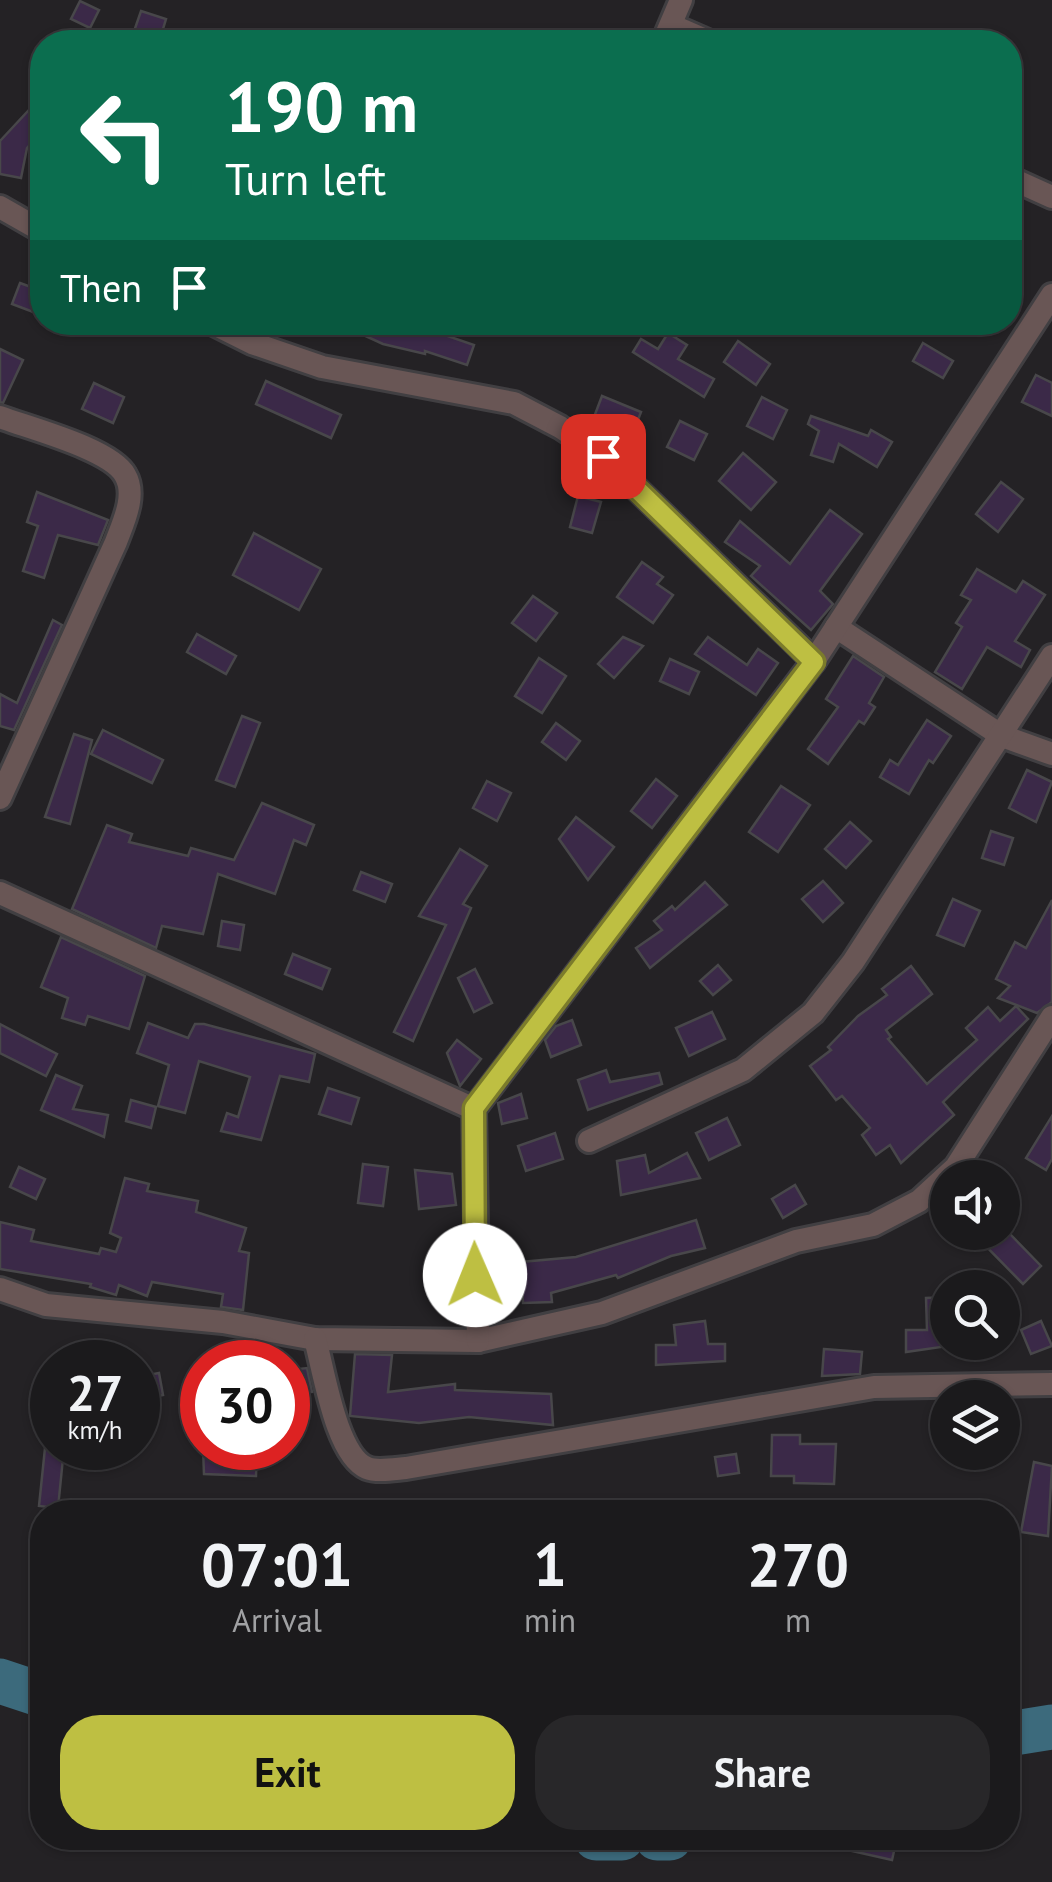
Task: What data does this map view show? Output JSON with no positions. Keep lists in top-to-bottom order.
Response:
{
  "page": {
    "turn": ["190 m", "Turn left"],
    "then": "Then",
    "speed": "27 km/h",
    "limit": "30",
    "eta": [
      "07:01",
      "Arrival",
      "1",
      "min",
      "270",
      "m"
    ],
    "buttons": ["Exit", "Share"]
  }
}
